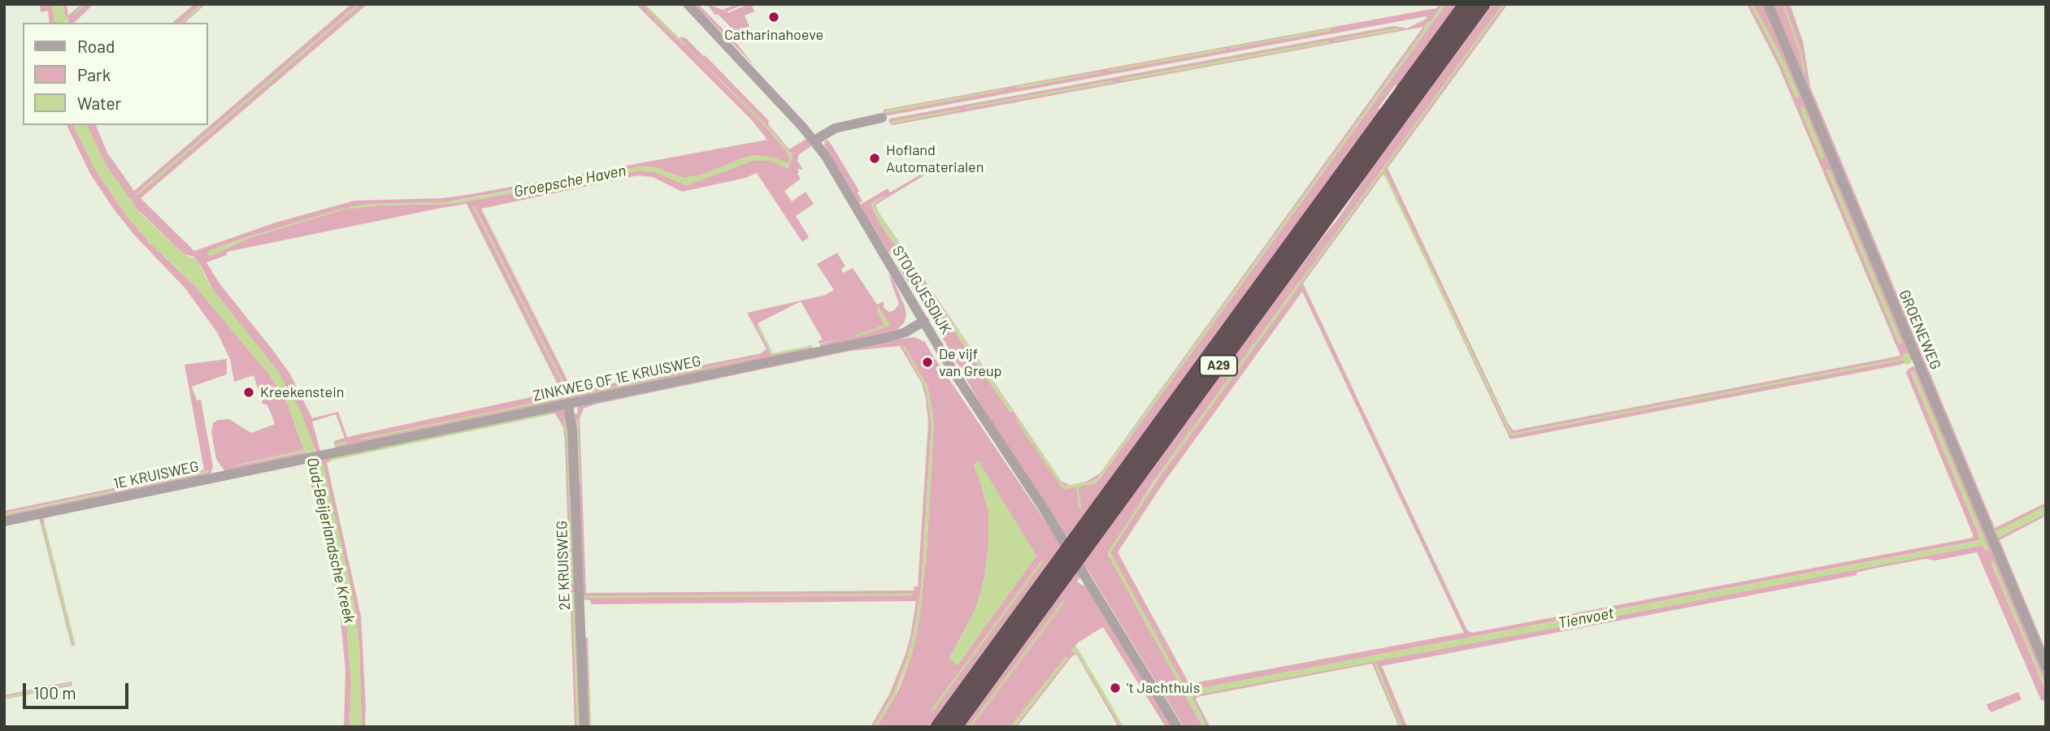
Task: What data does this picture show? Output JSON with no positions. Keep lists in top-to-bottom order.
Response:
{
  "streets": {
    "highway": ["A29"],
    "street": [
      "STOUGJESDIJK",
      "GROENEWEG",
      "ZINKWEG OF 1E KRUISWEG",
      "1E KRUISWEG",
      "2E KRUISWEG"
    ]
  },
  "crossings": [
    ["STOUGJESDIJK", "ZINKWEG OF 1E KRUISWEG"],
    ["ZINKWEG OF 1E KRUISWEG", "1E KRUISWEG"],
    ["ZINKWEG OF 1E KRUISWEG", "2E KRUISWEG"]
  ],
  "water": ["Groepsche Haven", "Oud-Beijerlandsche Kreek", "Tienvoet"],
  "places": [
    "Catharinahoeve",
    "Hofland Automaterialen",
    "De vijf van Greup",
    "Kreekenstein",
    "'t Jachthuis"
  ],
  "legend": ["Road", "Park", "Water"],
  "scale_bar": "100 m"
}
